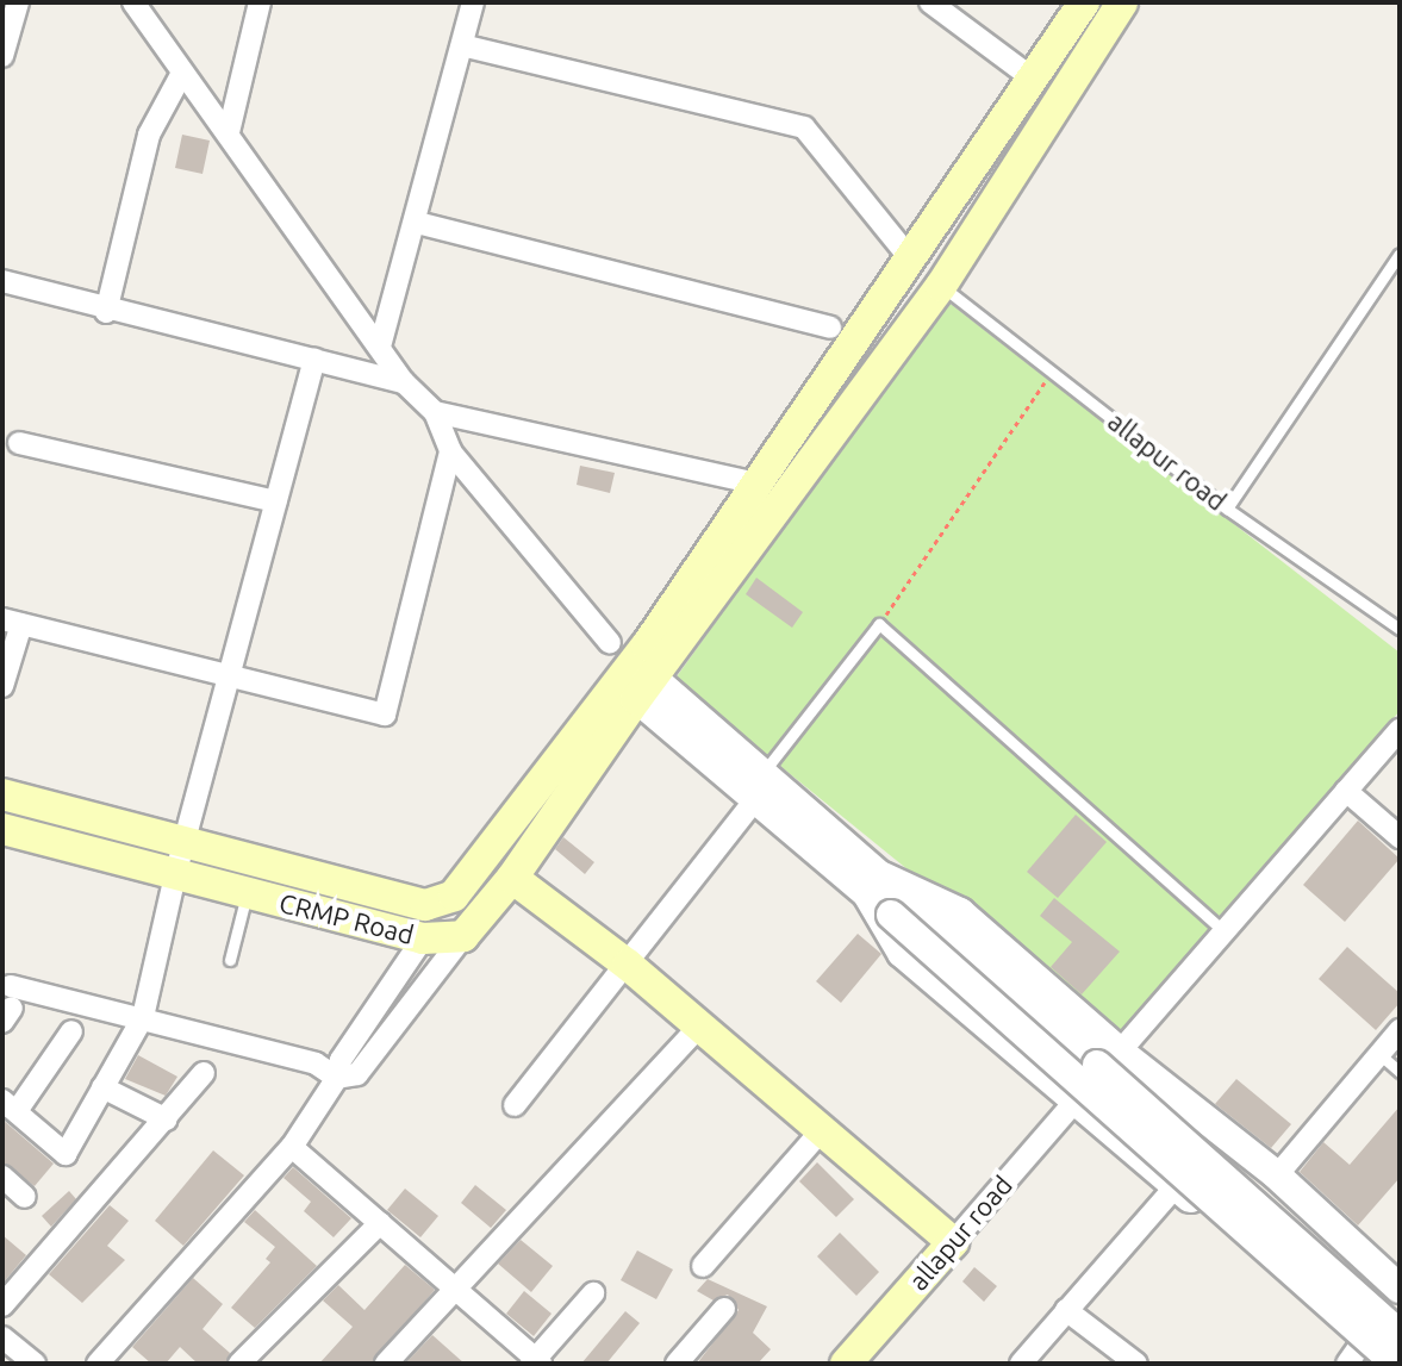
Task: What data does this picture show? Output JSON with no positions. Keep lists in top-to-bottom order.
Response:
{
  "streets": {
    "main road": ["allapur road", "CRMP Road"]
  }
}
